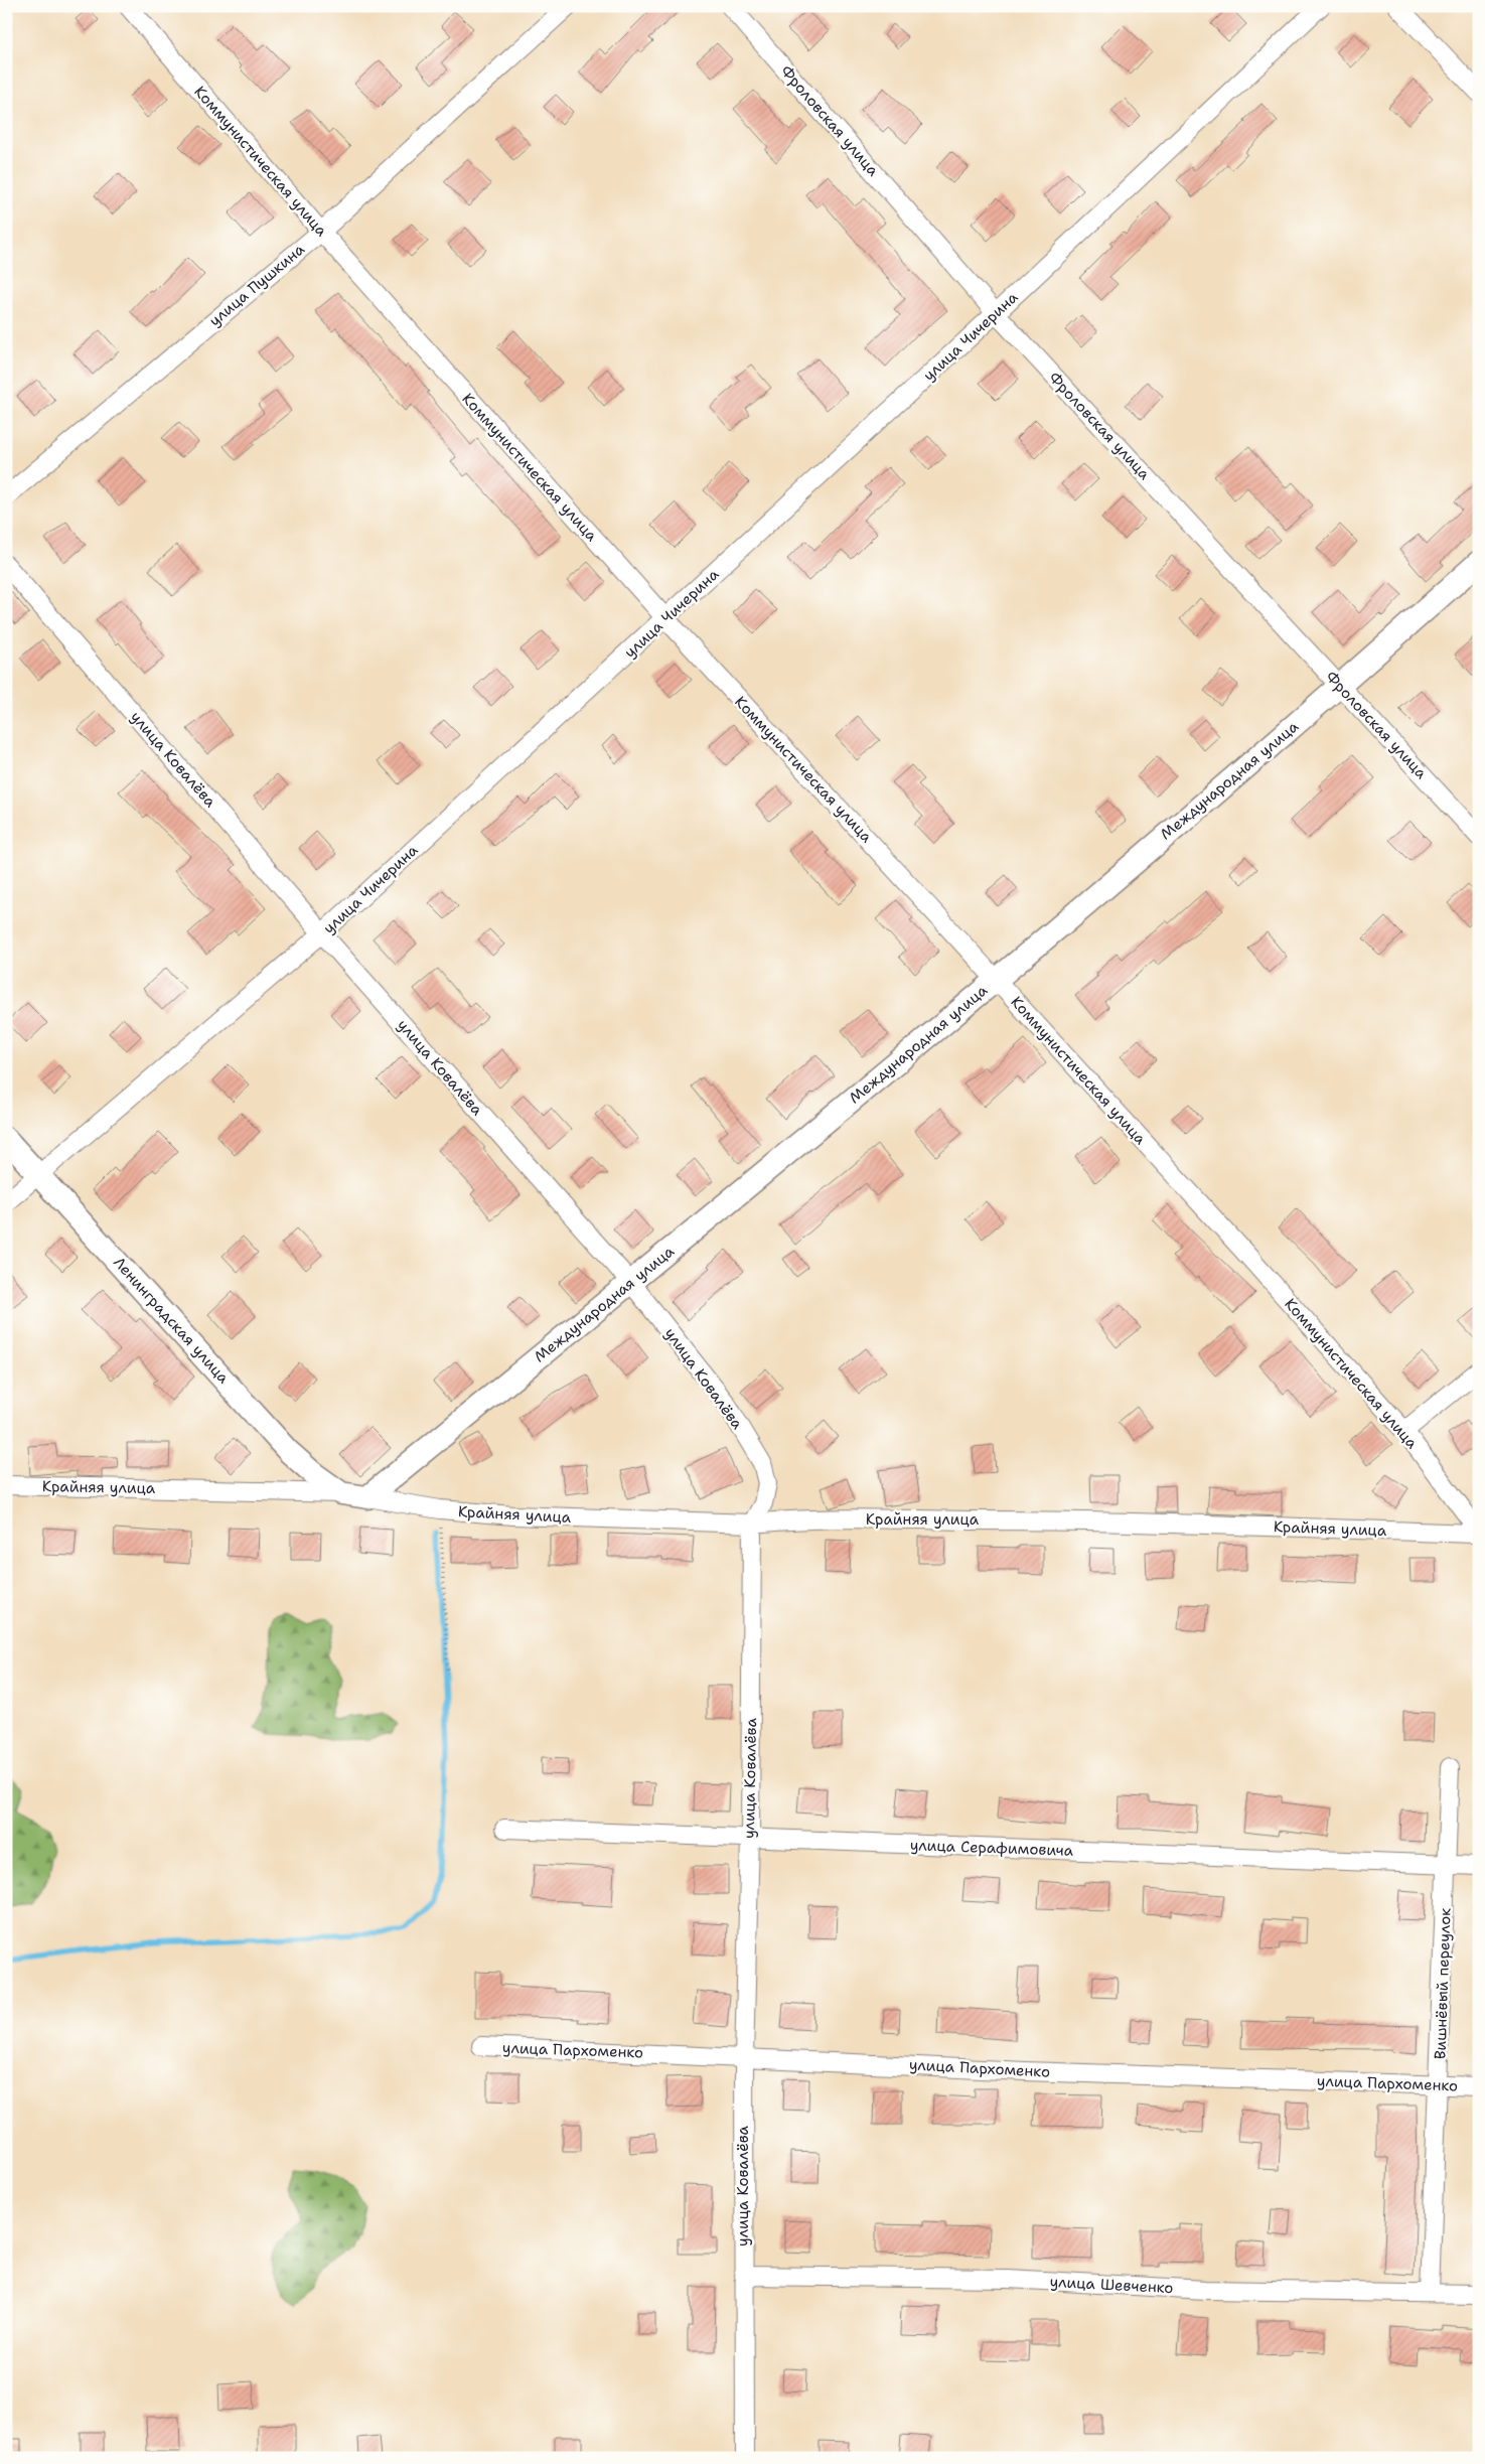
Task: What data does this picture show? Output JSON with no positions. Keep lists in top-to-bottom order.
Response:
{
  "streets": {
    "street": [
      "Фроловская улица",
      "Коммунистическая улица",
      "улица Пушкина",
      "улица Чичерина",
      "улица Ковалёва",
      "Международная улица",
      "Ленинградская улица",
      "Крайняя улица",
      "улица Серафимовича",
      "Вишнёвый переулок",
      "улица Пархоменко",
      "улица Шевченко"
    ]
  },
  "crossings": [
    ["Фроловская улица", "улица Чичерина"],
    ["Фроловская улица", "Международная улица"],
    ["Коммунистическая улица", "улица Пушкина"],
    ["Коммунистическая улица", "улица Чичерина"],
    ["Коммунистическая улица", "Международная улица"],
    ["Коммунистическая улица", "Крайняя улица"],
    ["улица Чичерина", "улица Ковалёва"],
    ["улица Чичерина", "Ленинградская улица"],
    ["улица Ковалёва", "Международная улица"],
    ["улица Ковалёва", "Крайняя улица"],
    ["улица Ковалёва", "улица Серафимовича"],
    ["улица Ковалёва", "улица Пархоменко"],
    ["улица Ковалёва", "улица Шевченко"],
    ["Международная улица", "Крайняя улица"],
    ["Ленинградская улица", "Крайняя улица"],
    ["улица Серафимовича", "Вишнёвый переулок"],
    ["Вишнёвый переулок", "улица Пархоменко"],
    ["Вишнёвый переулок", "улица Шевченко"]
  ]
}
